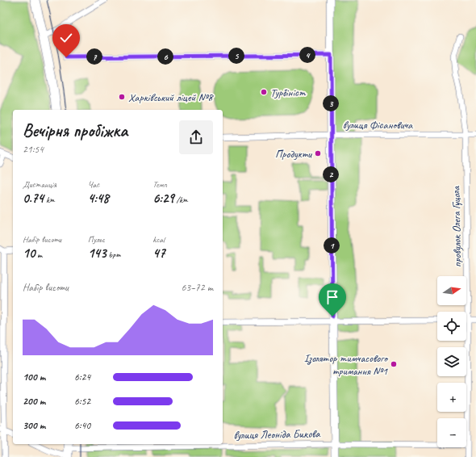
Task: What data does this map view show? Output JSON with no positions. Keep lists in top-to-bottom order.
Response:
{
  "streets": {
    "street": ["вулиця Фісановича", "провулок Олега Гуцола", "вулиця Леоніда Бикова"]
  },
  "crossings": [
    ["вулиця Фісановича", "провулок Олега Гуцола"]
  ],
  "places": [
    "Турбініст",
    "Харківський ліцей №8",
    "Продукти",
    "Ізолятор тимчасового тримання №1"
  ],
  "north": "right",
  "page": {
    "pins": [
      "4",
      "5",
      "6",
      "7",
      "3",
      "2",
      "1"
    ],
    "heading": ["Вечірня пробіжка", "21:54"],
    "stats": [
      ["Дистанція", "0.74 km"],
      ["Час", "4:48"],
      ["Темп", "6:29 /km"],
      ["Набір висоти", "10 m"],
      ["Пульс", "143 bpm"],
      ["kcal", "47"]
    ],
    "chart": ["Набір висоти", "63–72 m"],
    "map_buttons": ["+", "−"],
    "list": [
      {
        "name": "100 m",
        "note": "6:24"
      },
      {
        "name": "200 m",
        "note": "6:52"
      },
      {
        "name": "300 m",
        "note": "6:40"
      }
    ]
  }
}
